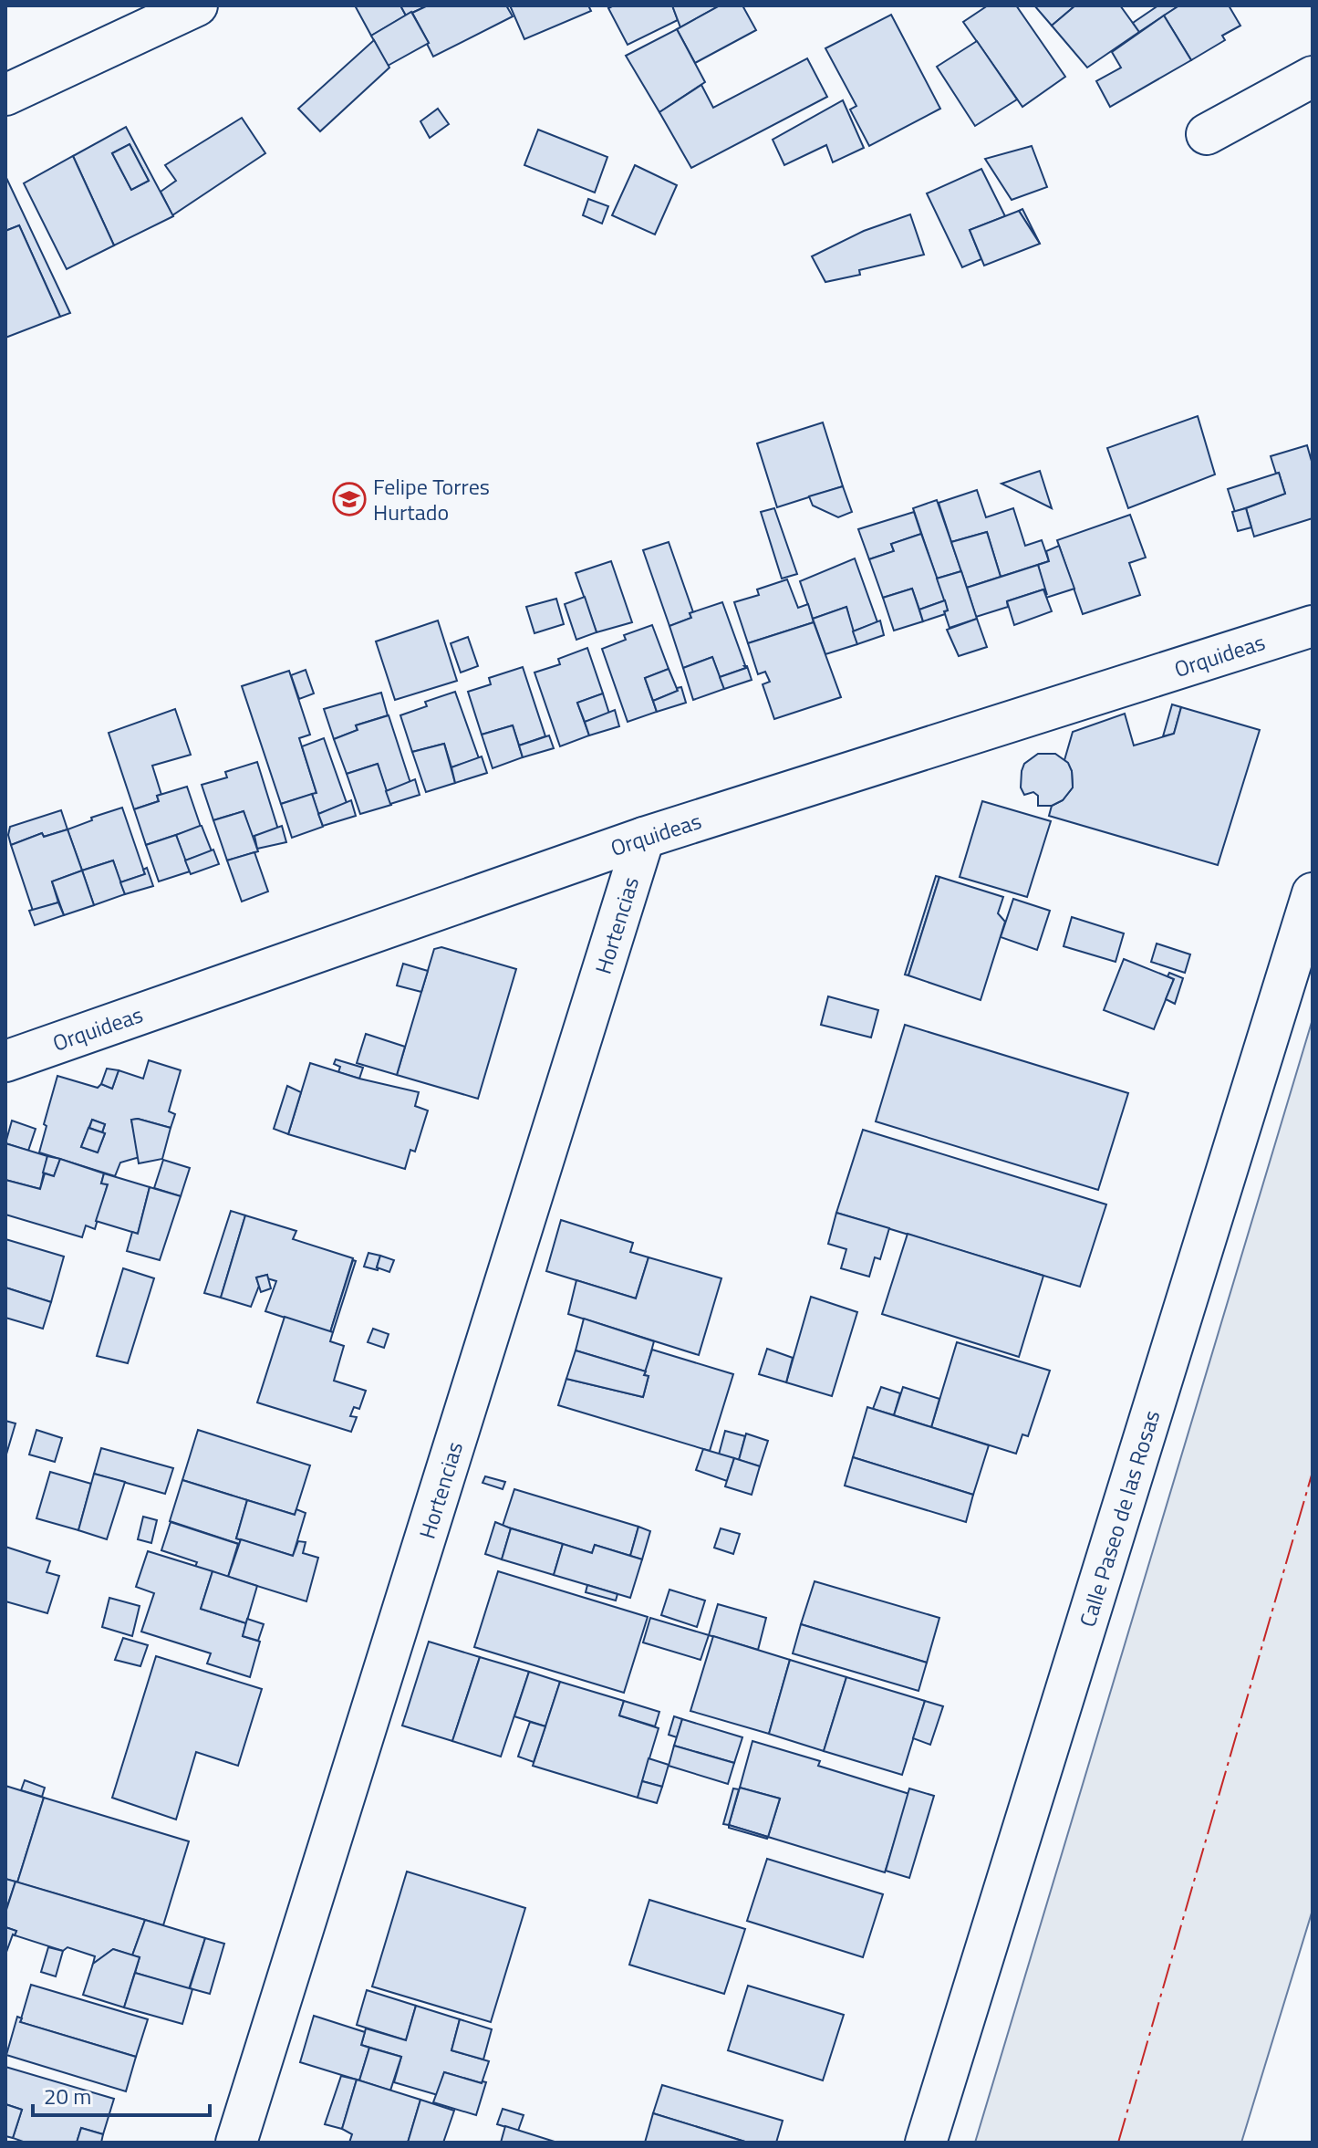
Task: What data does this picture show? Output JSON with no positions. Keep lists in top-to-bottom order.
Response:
{
  "streets": {
    "street": ["Orquideas", "Hortencias", "Calle Paseo de las Rosas"]
  },
  "crossings": [
    ["Orquideas", "Hortencias"]
  ],
  "places": {
    "school or university": ["Felipe Torres Hurtado"]
  },
  "scale_bar": "20 m"
}
